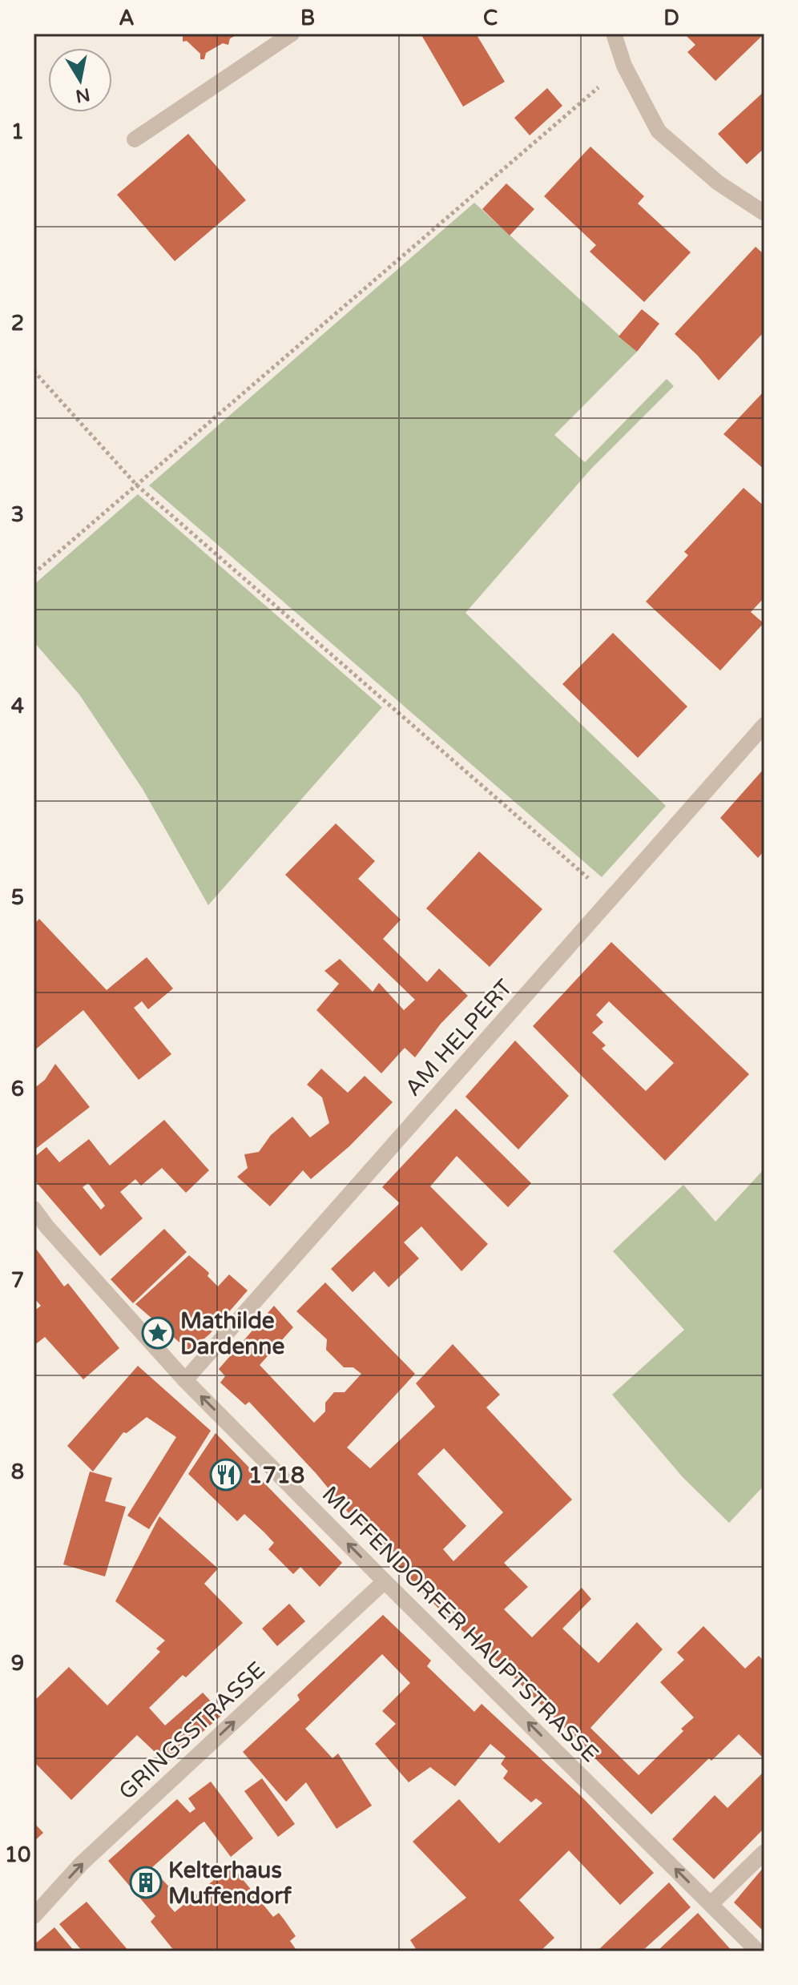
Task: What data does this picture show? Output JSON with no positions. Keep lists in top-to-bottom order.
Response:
{
  "streets": {
    "street": ["AM HELPERT", "MUFFENDORFER HAUPTSTRASSE", "GRINGSSTRASSE"]
  },
  "crossings": [
    ["AM HELPERT", "MUFFENDORFER HAUPTSTRASSE"],
    ["MUFFENDORFER HAUPTSTRASSE", "GRINGSSTRASSE"]
  ],
  "one_way": ["MUFFENDORFER HAUPTSTRASSE", "GRINGSSTRASSE"],
  "places": {
    "place": ["Mathilde Dardenne"],
    "restaurant": ["1718"],
    "building": ["Kelterhaus Muffendorf"]
  },
  "north": "bottom",
  "grid": {
    "columns": [
      "A",
      "B",
      "C",
      "D"
    ],
    "rows": [
      "1",
      "2",
      "3",
      "4",
      "5",
      "6",
      "7",
      "8",
      "9",
      "10"
    ]
  }
}
